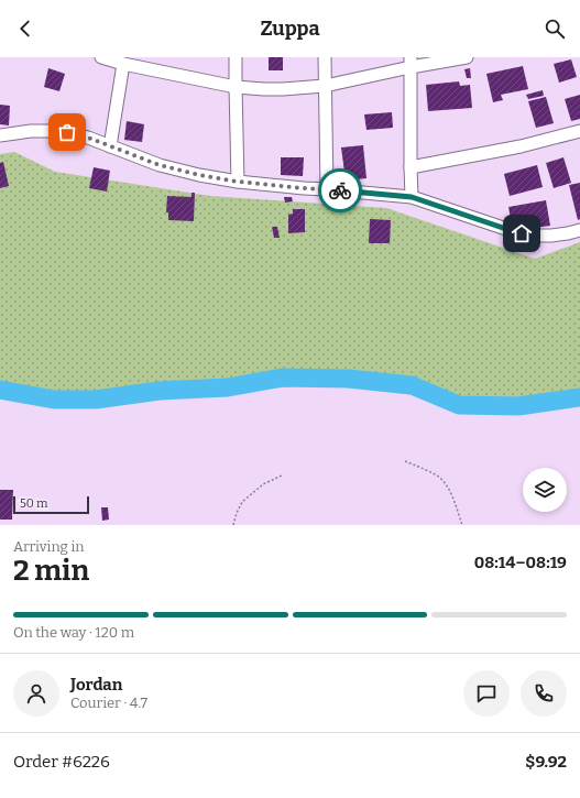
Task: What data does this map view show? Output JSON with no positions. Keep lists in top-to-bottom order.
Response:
{
  "scale_bar": "50 m",
  "page": {
    "header": "Zuppa",
    "scale": "50 m",
    "heading": ["2 min", "Arriving in", "08:14–08:19"],
    "panel": [
      "Jordan",
      "Courier · 4.7",
      "Order #6226",
      "$9.92"
    ],
    "bar": "On the way · 120 m"
  }
}
